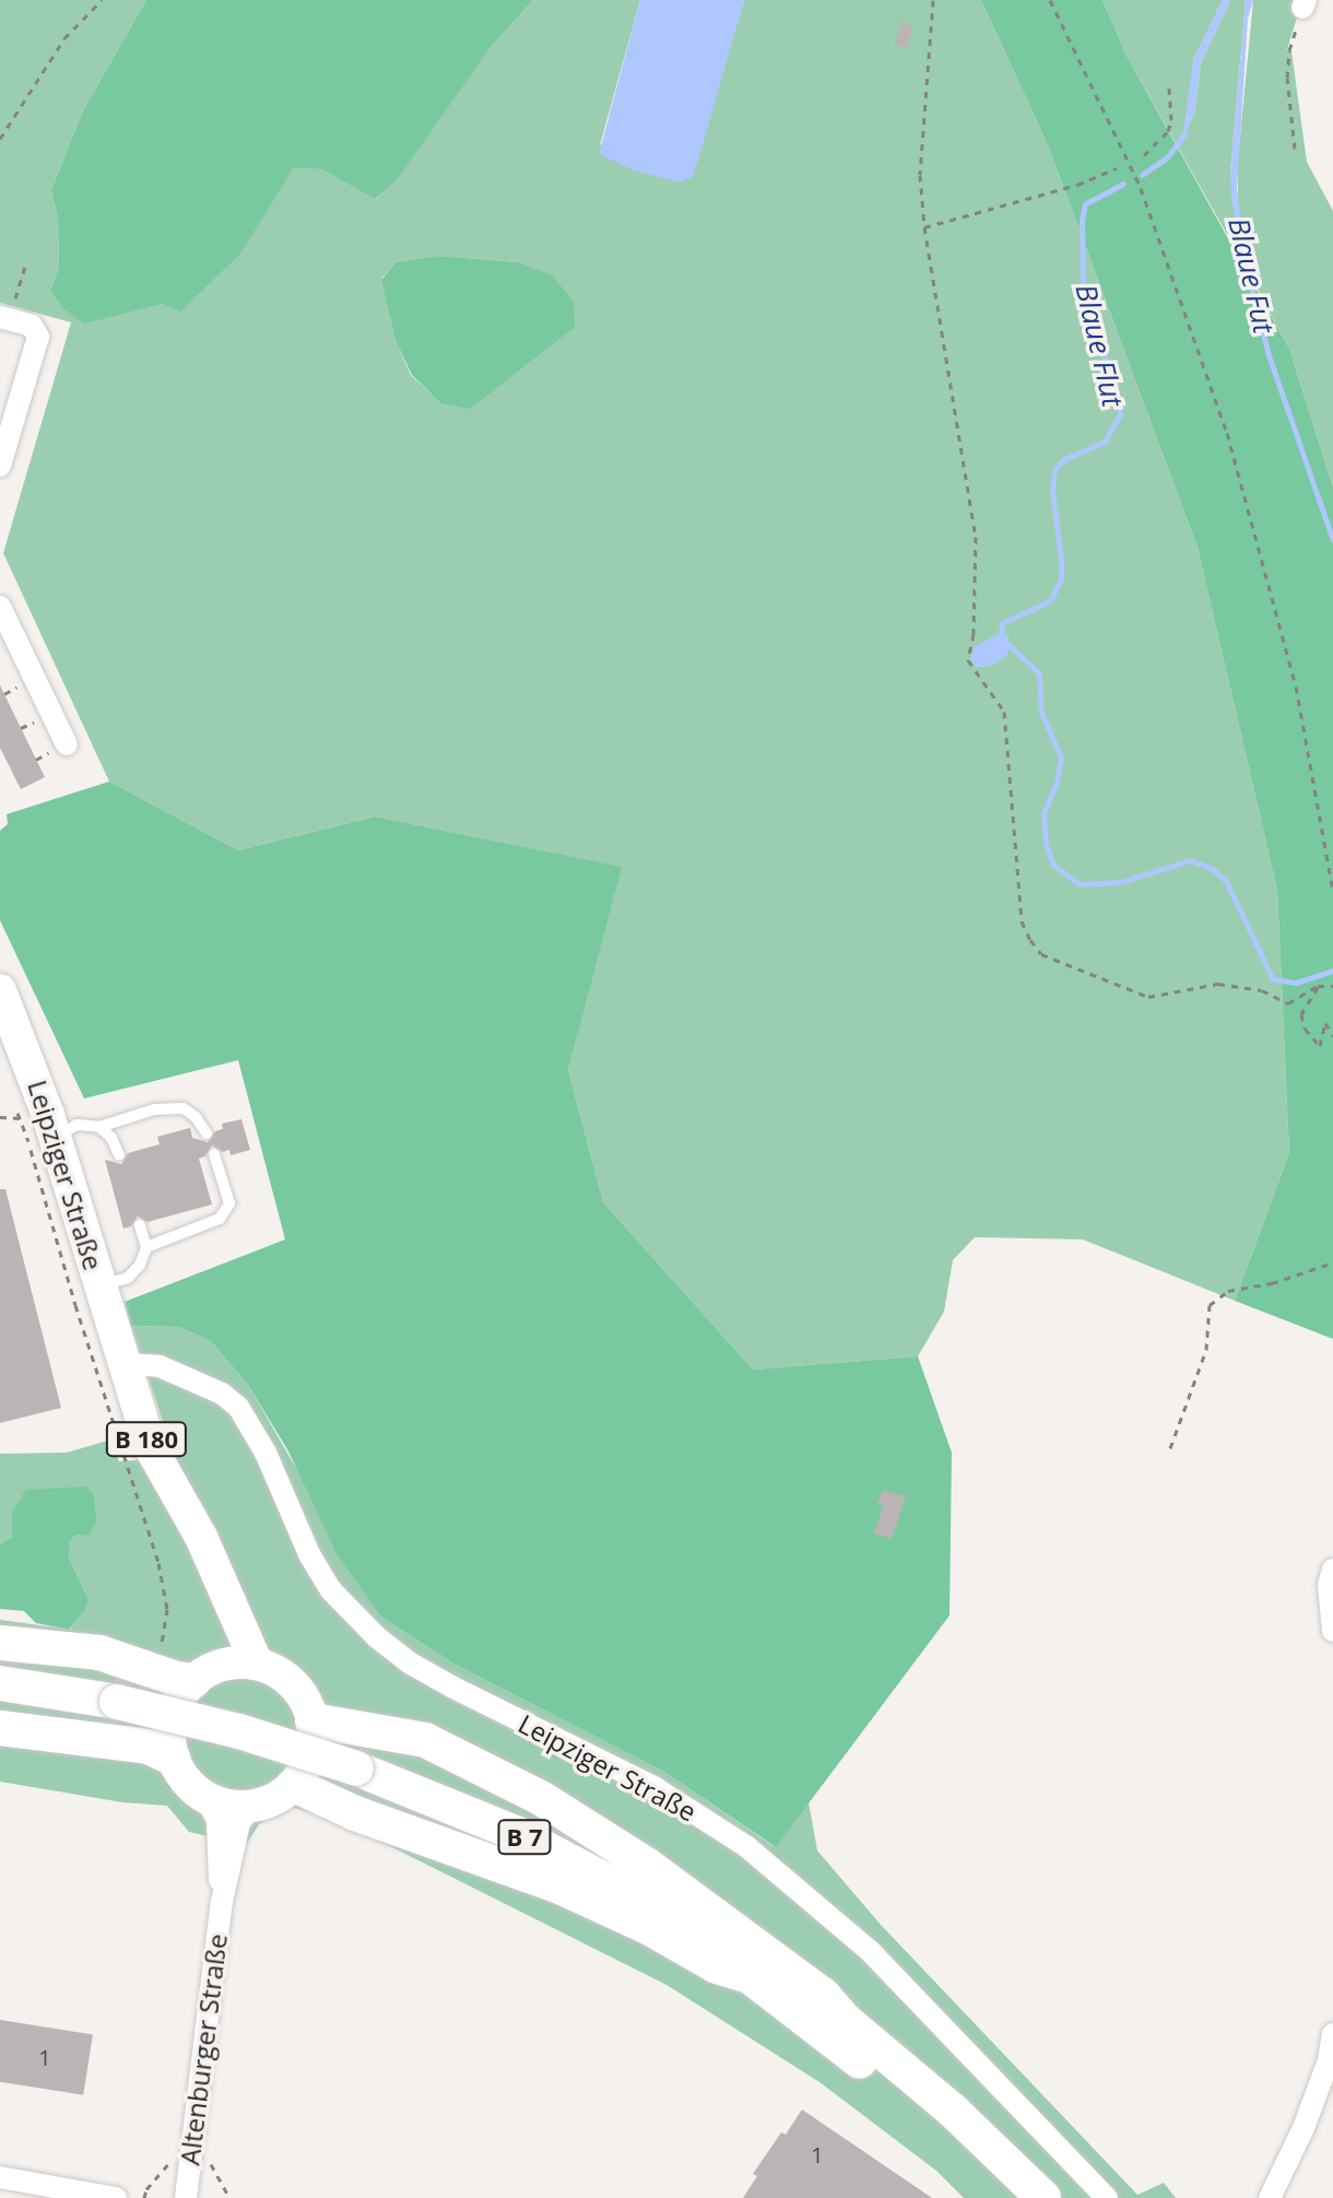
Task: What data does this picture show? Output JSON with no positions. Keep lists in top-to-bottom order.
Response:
{
  "streets": {
    "highway": ["B 7"],
    "main road": ["Leipziger Straße", "B 180"],
    "street": ["Altenburger Straße"]
  },
  "crossings": [
    ["Leipziger Straße", "B 180"],
    ["Leipziger Straße", "Altenburger Straße"],
    ["B 180", "Altenburger Straße"]
  ],
  "water": ["Blaue Fut", "Blaue Flut"],
  "house_numbers": ["1", "1"]
}
